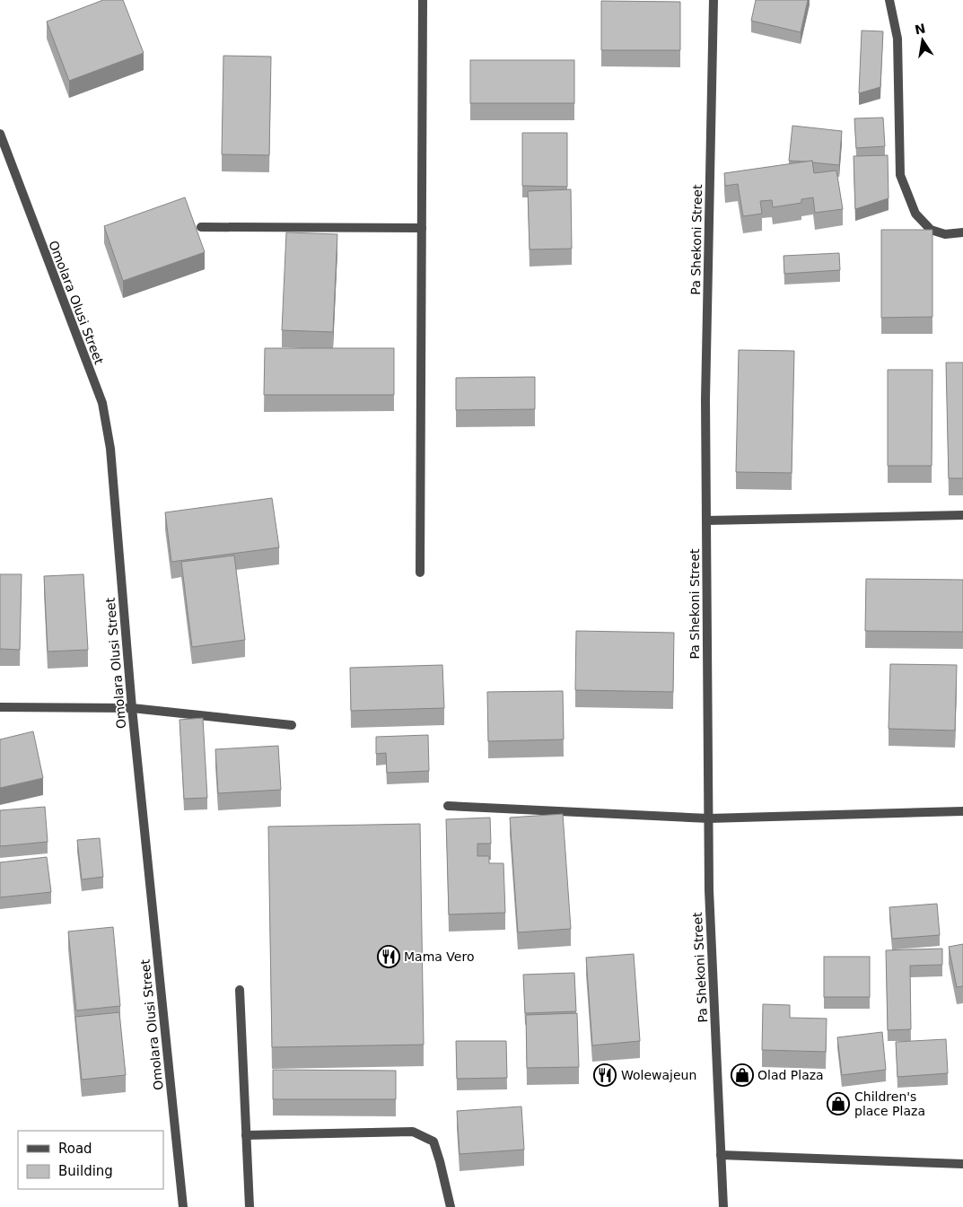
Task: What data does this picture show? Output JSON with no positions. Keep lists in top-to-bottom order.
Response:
{
  "streets": {
    "street": ["Pa Shekoni Street", "Omolara Olusi Street"]
  },
  "places": {
    "restaurant": ["Mama Vero", "Wolewajeun"],
    "shop": ["Olad Plaza", "Children's place Plaza"]
  },
  "legend": ["Road", "Building"],
  "north": "top"
}
